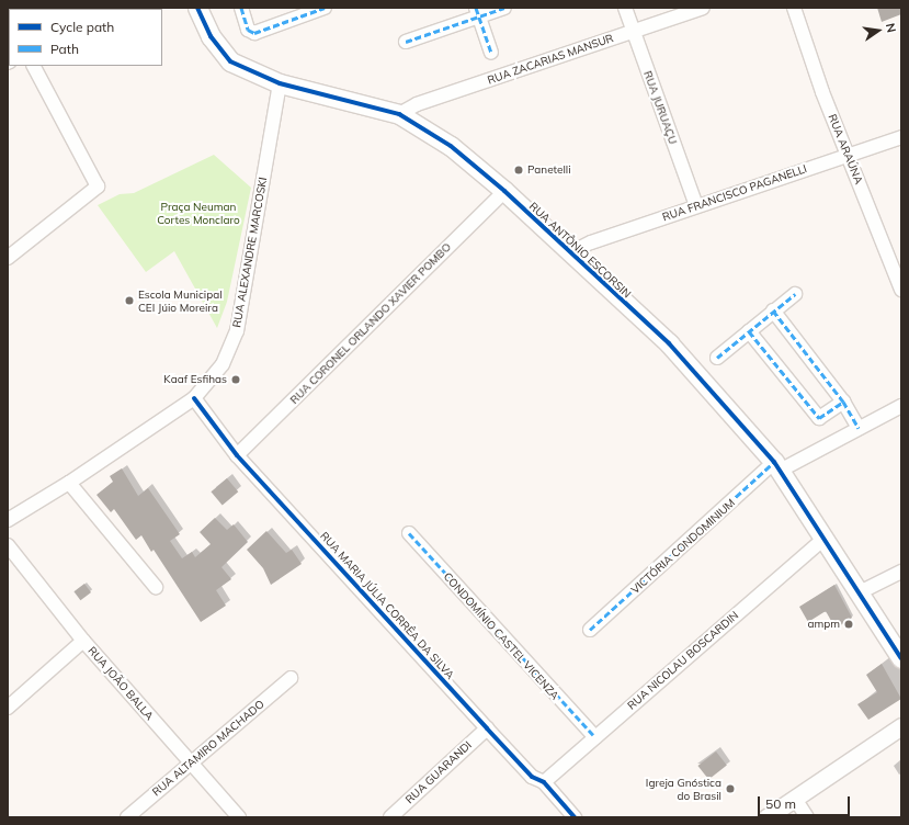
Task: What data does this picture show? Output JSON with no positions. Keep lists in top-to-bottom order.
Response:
{
  "streets": {
    "main road": ["RUA ANTÔNIO ESCORSIN"],
    "street": [
      "RUA ZACARIAS MANSUR",
      "RUA JURUAÇU",
      "RUA ARAÚNA",
      "RUA FRANCISCO PAGANELLI",
      "RUA ALEXANDRE MARCOSKI",
      "RUA CORONEL ORLANDO XAVIER POMBO",
      "VICTÓRIA CONDOMINIUM",
      "RUA MARIA JÚLIA CORRÊA DA SILVA",
      "CONDOMÍNIO CASTEL VICENZA",
      "RUA NICOLAU BOSCARDIN",
      "RUA JOÃO BALLA",
      "RUA ALTAMIRO MACHADO",
      "RUA GUARANDI"
    ]
  },
  "crossings": [
    ["RUA ZACARIAS MANSUR", "RUA JURUAÇU"],
    ["RUA ZACARIAS MANSUR", "RUA ANTÔNIO ESCORSIN"],
    ["RUA JURUAÇU", "RUA FRANCISCO PAGANELLI"],
    ["RUA ARAÚNA", "RUA FRANCISCO PAGANELLI"],
    ["RUA FRANCISCO PAGANELLI", "RUA ANTÔNIO ESCORSIN"],
    ["RUA ANTÔNIO ESCORSIN", "RUA ALEXANDRE MARCOSKI"],
    ["RUA ANTÔNIO ESCORSIN", "RUA CORONEL ORLANDO XAVIER POMBO"],
    ["RUA ANTÔNIO ESCORSIN", "VICTÓRIA CONDOMINIUM"],
    ["RUA ANTÔNIO ESCORSIN", "RUA NICOLAU BOSCARDIN"],
    ["RUA ALEXANDRE MARCOSKI", "RUA MARIA JÚLIA CORRÊA DA SILVA"],
    ["RUA CORONEL ORLANDO XAVIER POMBO", "RUA MARIA JÚLIA CORRÊA DA SILVA"],
    ["RUA MARIA JÚLIA CORRÊA DA SILVA", "RUA NICOLAU BOSCARDIN"],
    ["RUA MARIA JÚLIA CORRÊA DA SILVA", "RUA GUARANDI"],
    ["CONDOMÍNIO CASTEL VICENZA", "RUA NICOLAU BOSCARDIN"],
    ["RUA JOÃO BALLA", "RUA ALTAMIRO MACHADO"]
  ],
  "parks": ["Praça Neuman Cortes Monclaro"],
  "places": [
    "Panetelli",
    "Escola Municipal CEI Júio Moreira",
    "Kaaf Esfihas",
    "ampm",
    "Igreja Gnóstica do Brasil"
  ],
  "legend": ["Cycle path", "Path"],
  "scale_bar": "50 m",
  "north": "right"
}
